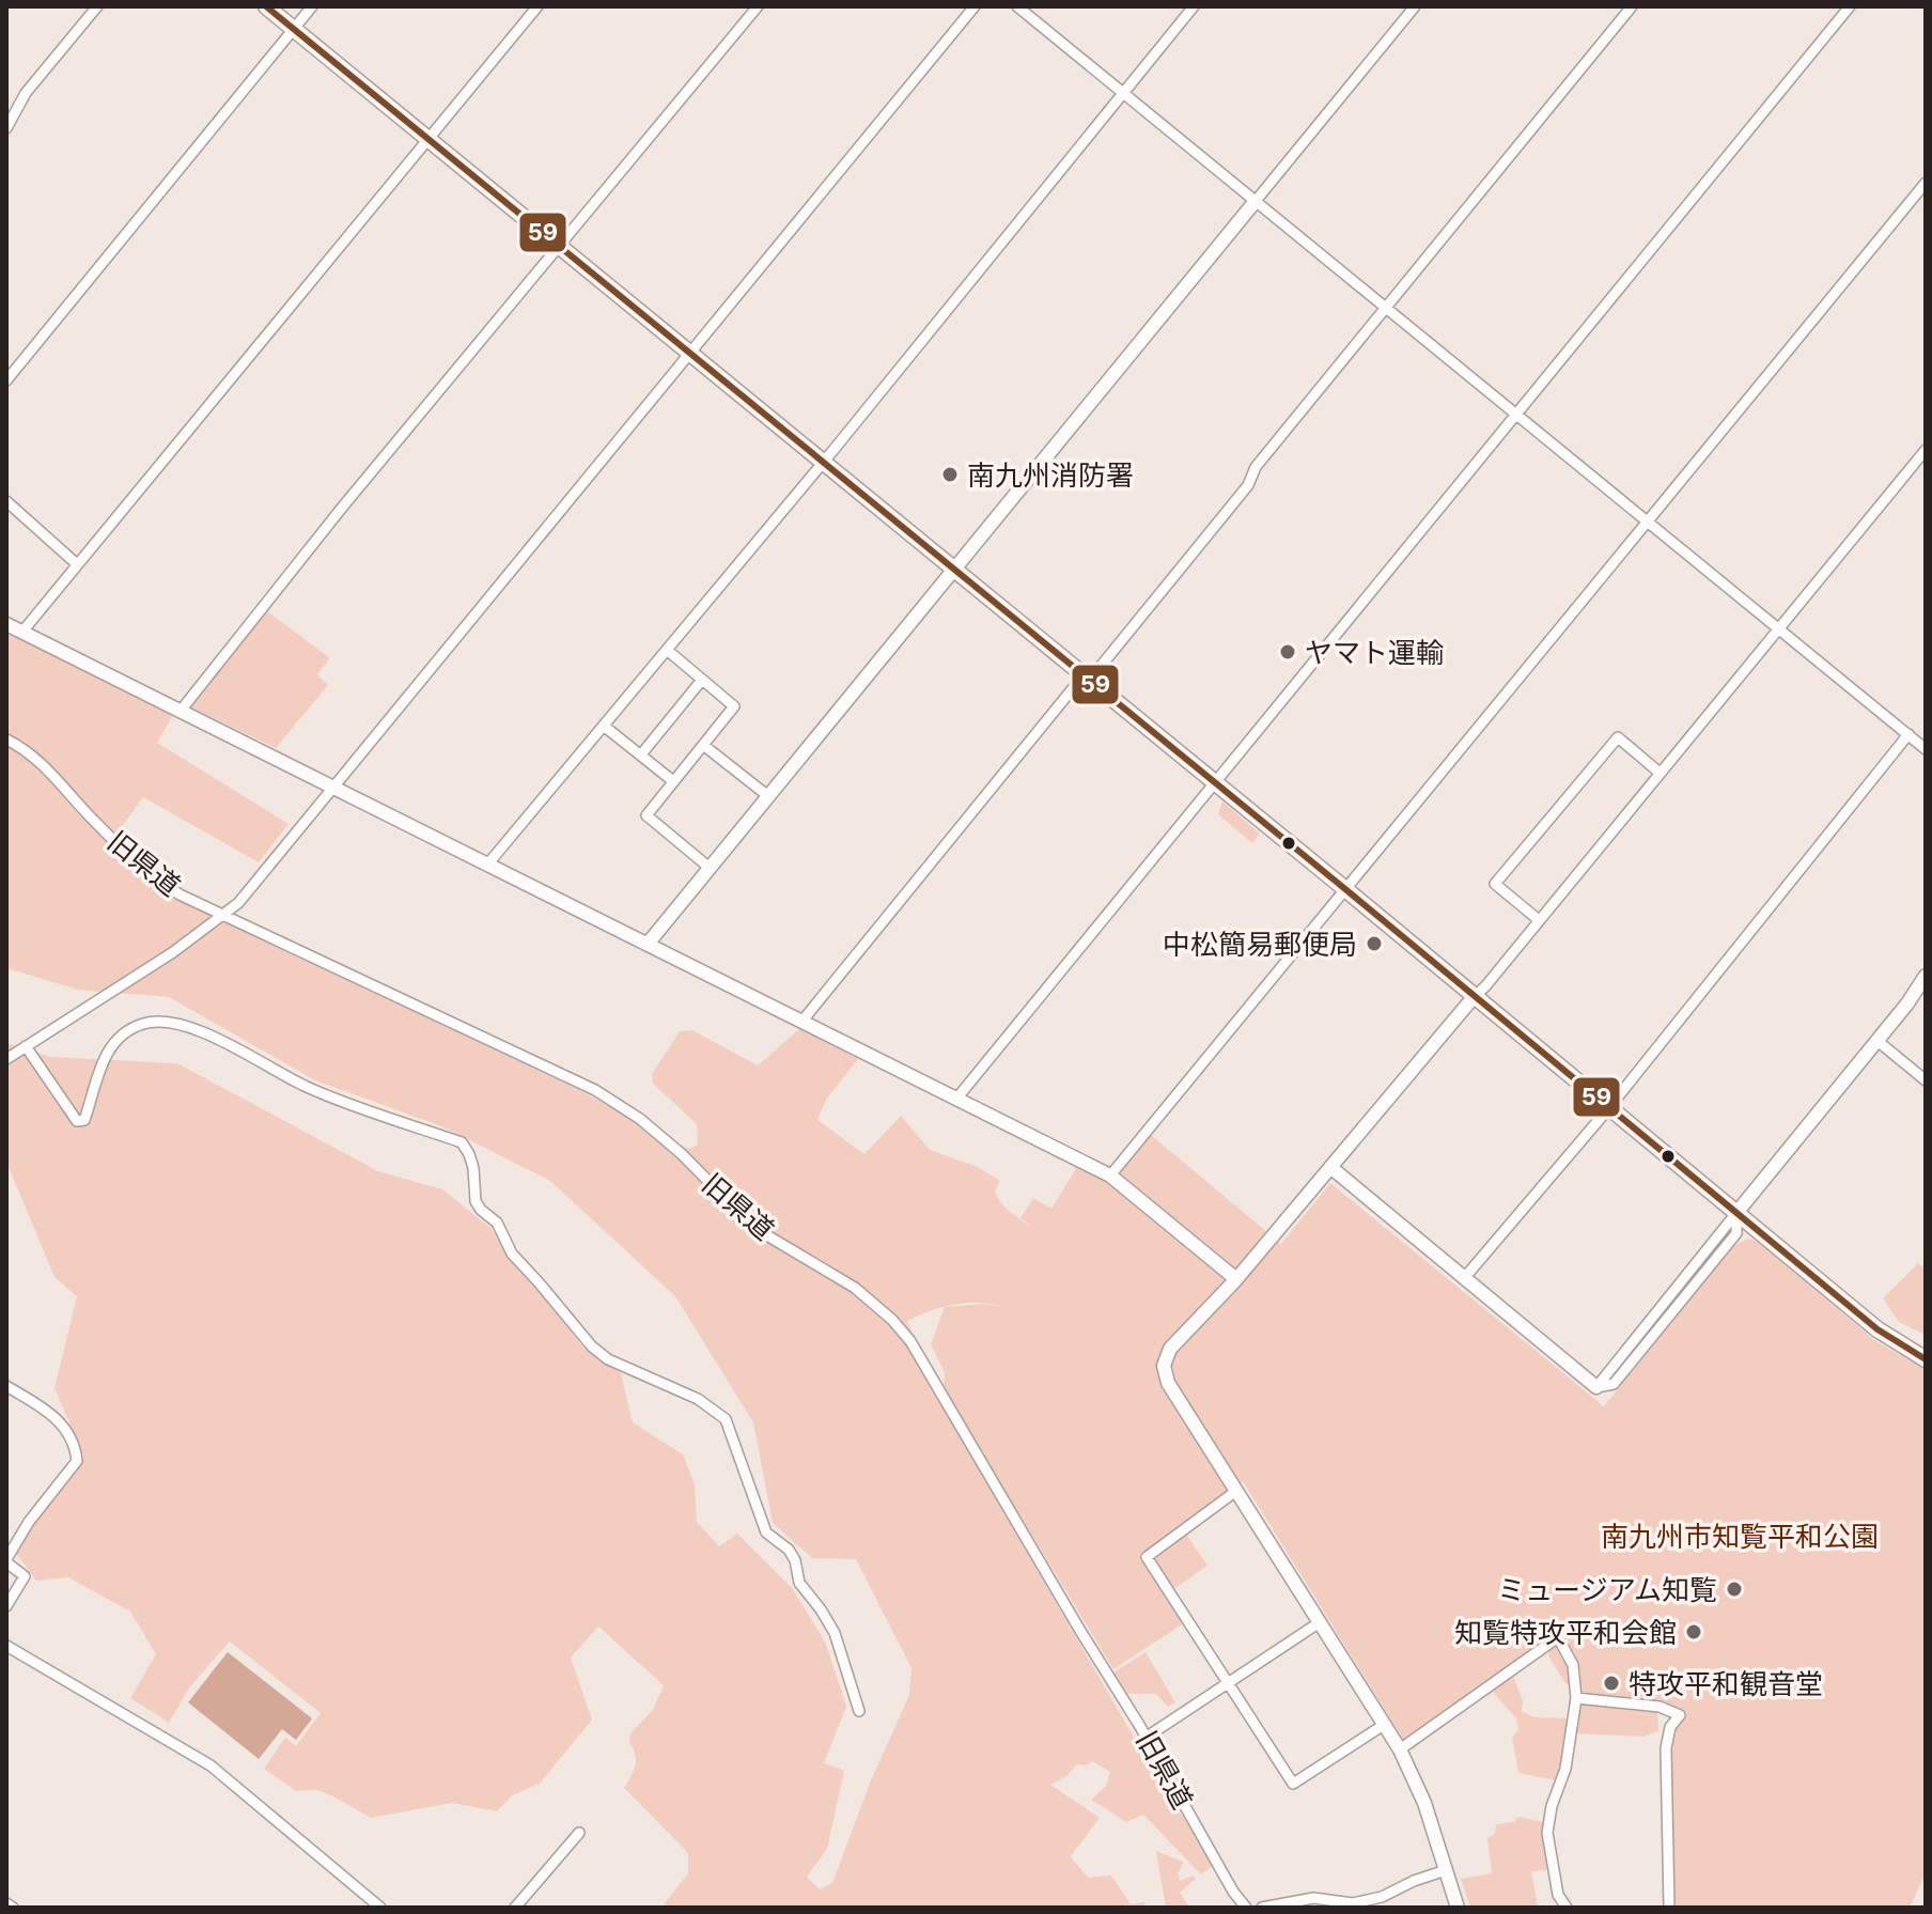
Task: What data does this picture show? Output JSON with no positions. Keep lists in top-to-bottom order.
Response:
{
  "streets": {
    "street": ["旧県道"]
  },
  "parks": ["南九州市知覧平和公園"],
  "places": [
    "南九州消防署",
    "ヤマト運輸",
    "中松簡易郵便局",
    "ミュージアム知覧",
    "知覧特攻平和会館",
    "特攻平和観音堂"
  ],
  "lines": ["transit line 59"]
}
